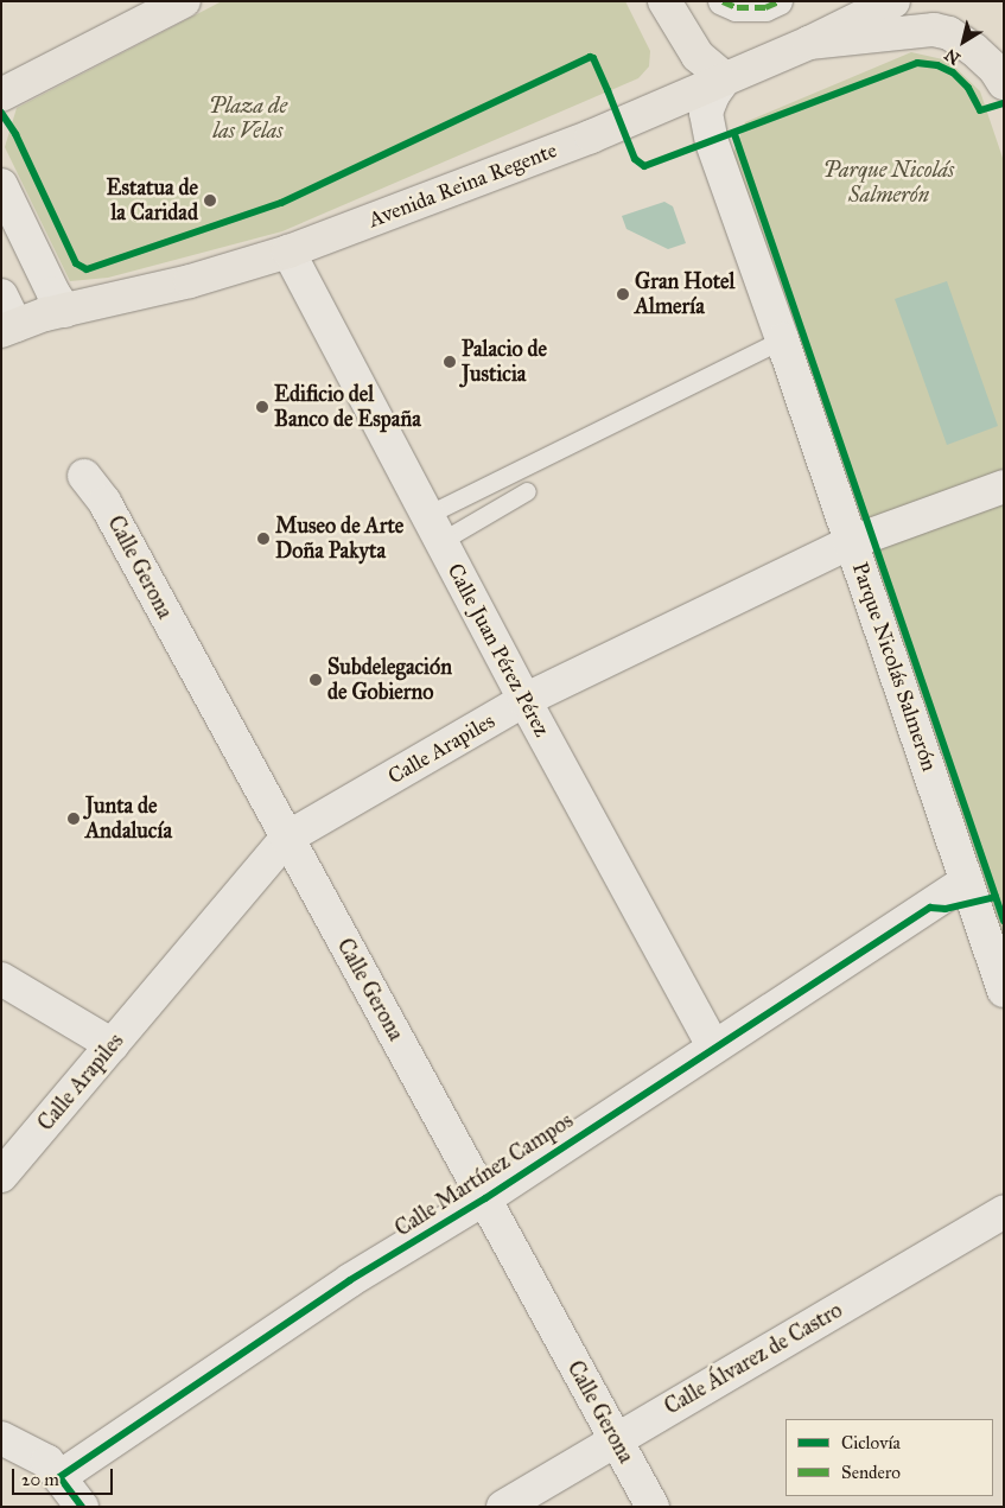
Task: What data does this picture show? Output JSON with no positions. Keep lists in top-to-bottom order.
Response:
{
  "streets": {
    "main road": ["Avenida Reina Regente"],
    "street": [
      "Calle Gerona",
      "Calle Juan Pérez Pérez",
      "Parque Nicolás Salmerón",
      "Calle Arapiles",
      "Calle Martínez Campos",
      "Calle Álvarez de Castro"
    ]
  },
  "crossings": [
    ["Avenida Reina Regente", "Calle Juan Pérez Pérez"],
    ["Avenida Reina Regente", "Parque Nicolás Salmerón"],
    ["Calle Gerona", "Calle Arapiles"],
    ["Calle Gerona", "Calle Martínez Campos"],
    ["Calle Gerona", "Calle Álvarez de Castro"],
    ["Calle Juan Pérez Pérez", "Calle Arapiles"],
    ["Calle Juan Pérez Pérez", "Calle Martínez Campos"],
    ["Parque Nicolás Salmerón", "Calle Arapiles"],
    ["Parque Nicolás Salmerón", "Calle Martínez Campos"]
  ],
  "parks": ["Plaza de las Velas", "Parque Nicolás Salmerón"],
  "places": [
    "Estatua de la Caridad",
    "Gran Hotel Almería",
    "Palacio de Justicia",
    "Edificio del Banco de España",
    "Museo de Arte Doña Pakyta",
    "Subdelegación de Gobierno",
    "Junta de Andalucía"
  ],
  "legend": ["Ciclovía", "Sendero"],
  "scale_bar": "20 m",
  "north": "bottom left"
}
